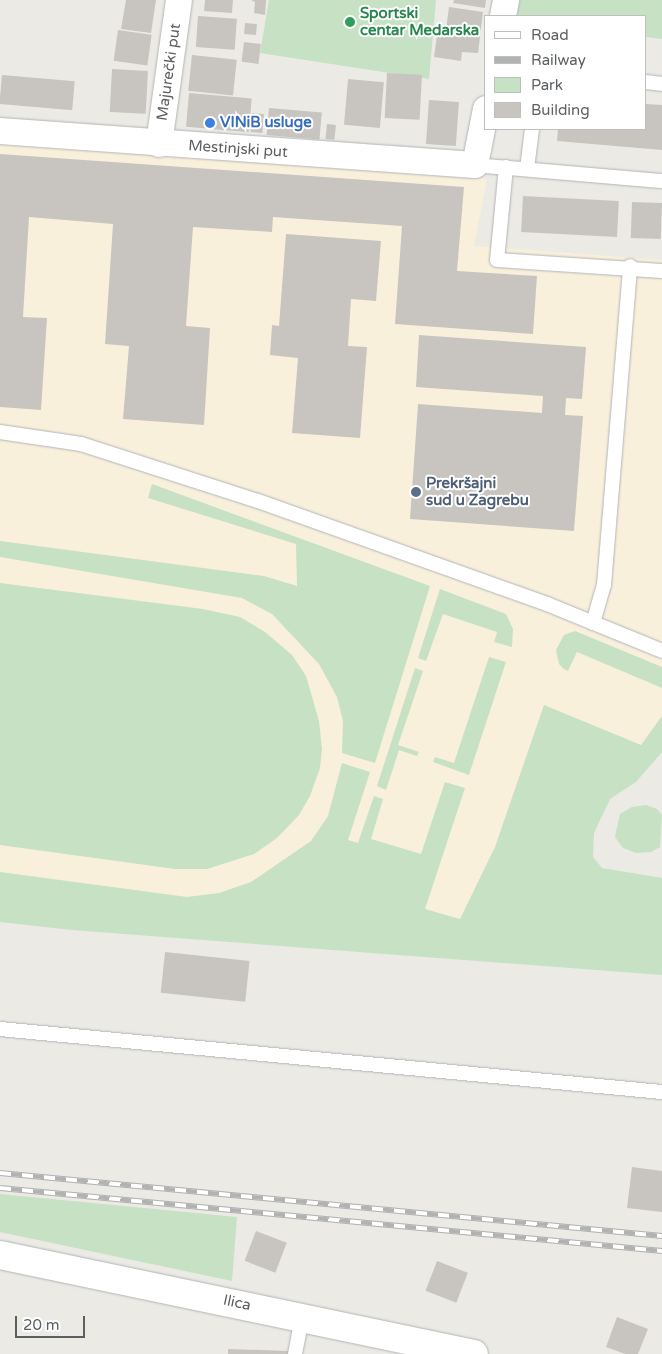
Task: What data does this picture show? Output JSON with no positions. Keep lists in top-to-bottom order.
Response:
{
  "streets": {
    "main road": ["Ilica"],
    "street": ["Majurečki put", "Mestinjski put"]
  },
  "crossings": [
    ["Majurečki put", "Mestinjski put"]
  ],
  "places": ["Sportski centar Medarska", "VINiB usluge", "Prekršajni sud u Zagrebu"],
  "legend": [
    "Road",
    "Railway",
    "Park",
    "Building"
  ],
  "scale_bar": "20 m"
}
